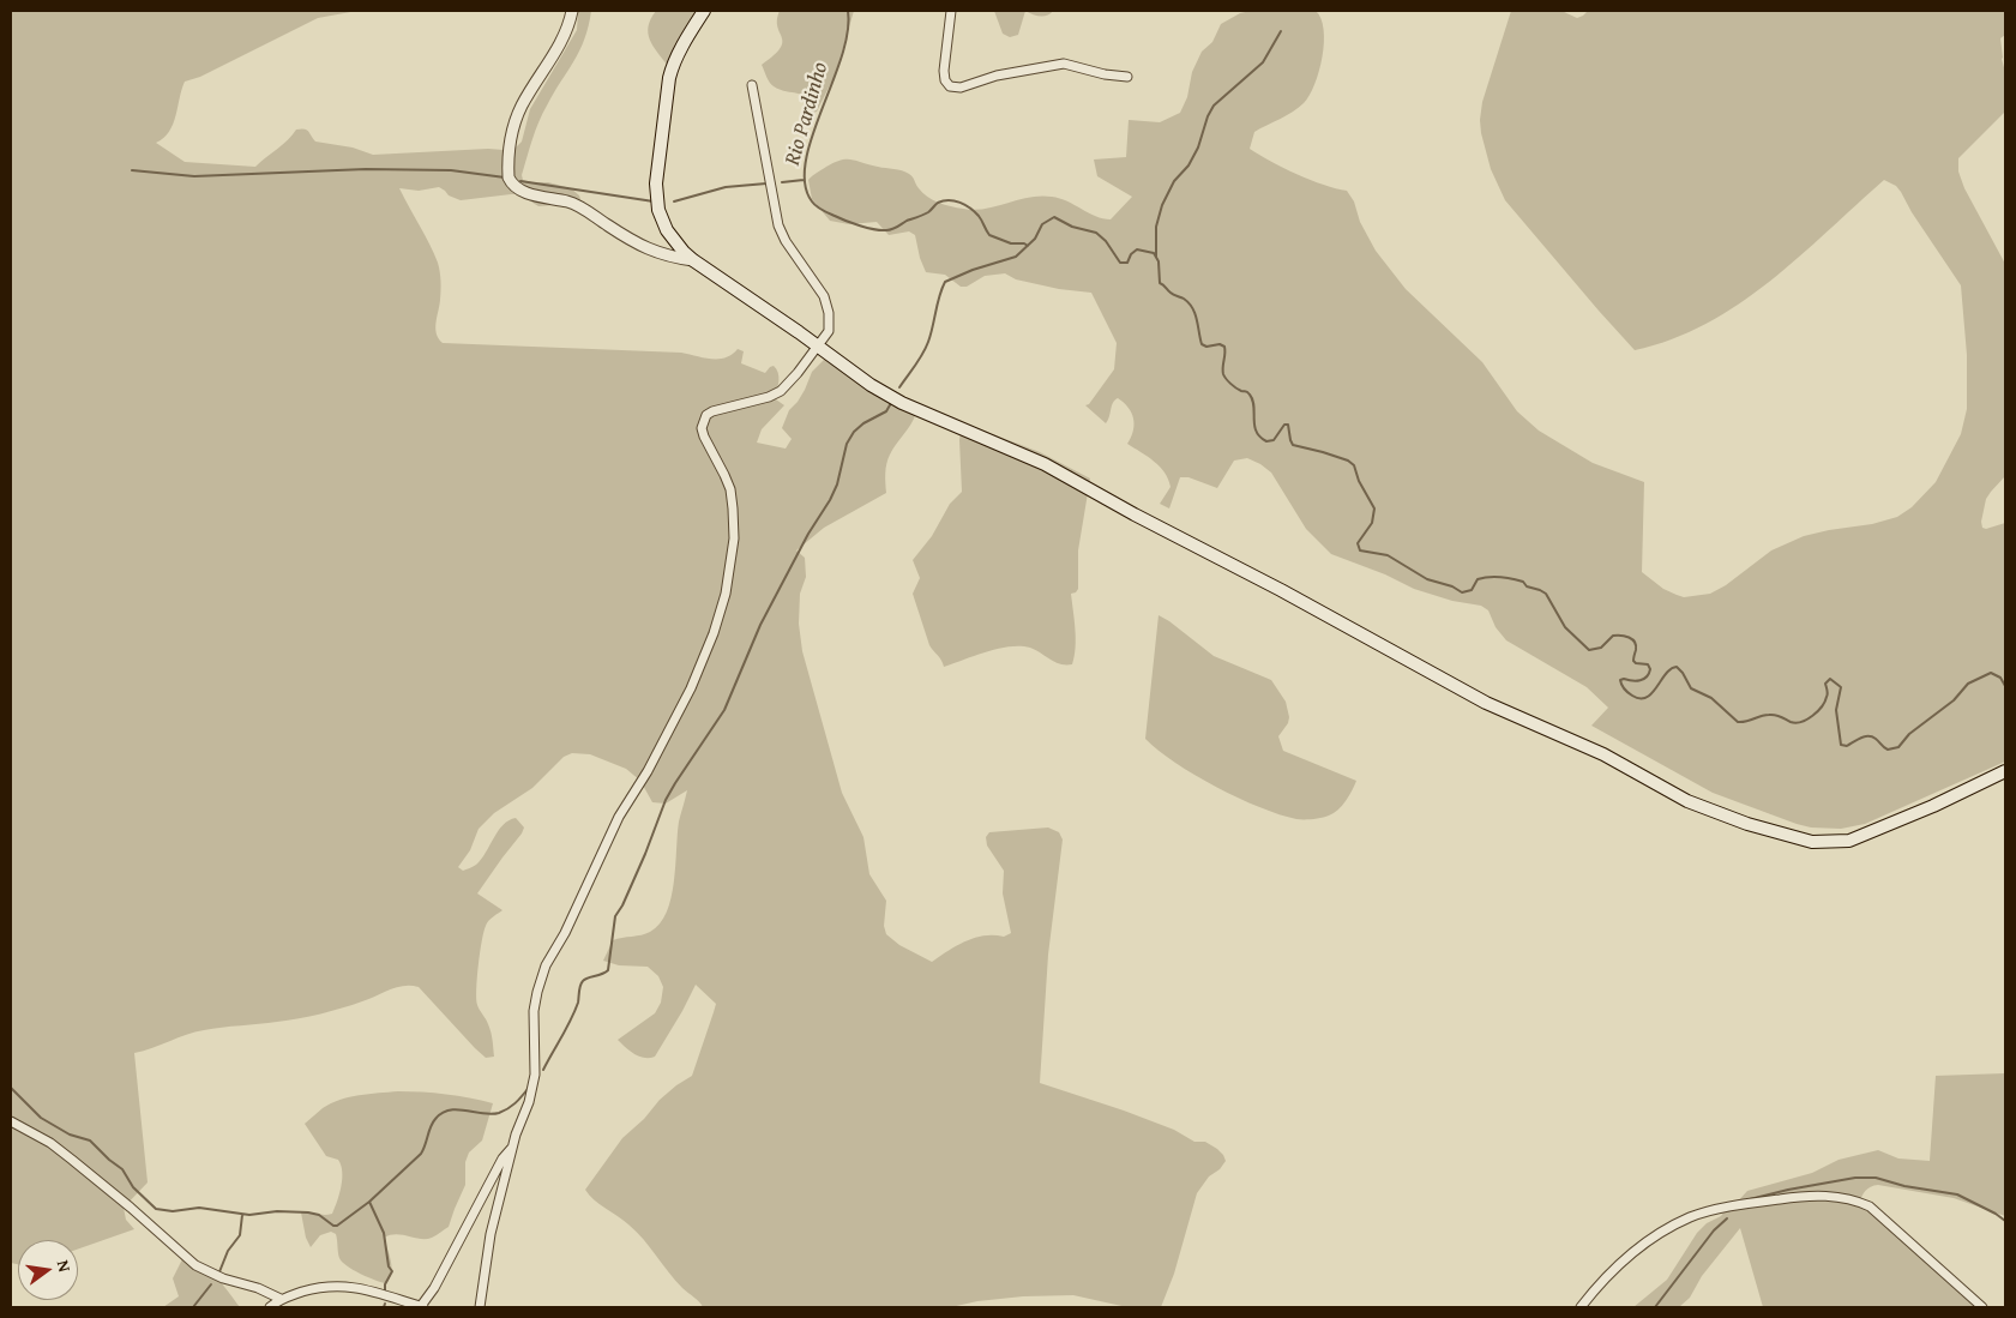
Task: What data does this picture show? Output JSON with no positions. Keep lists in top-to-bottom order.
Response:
{
  "water": ["Rio Pardinho"],
  "north": "right"
}
